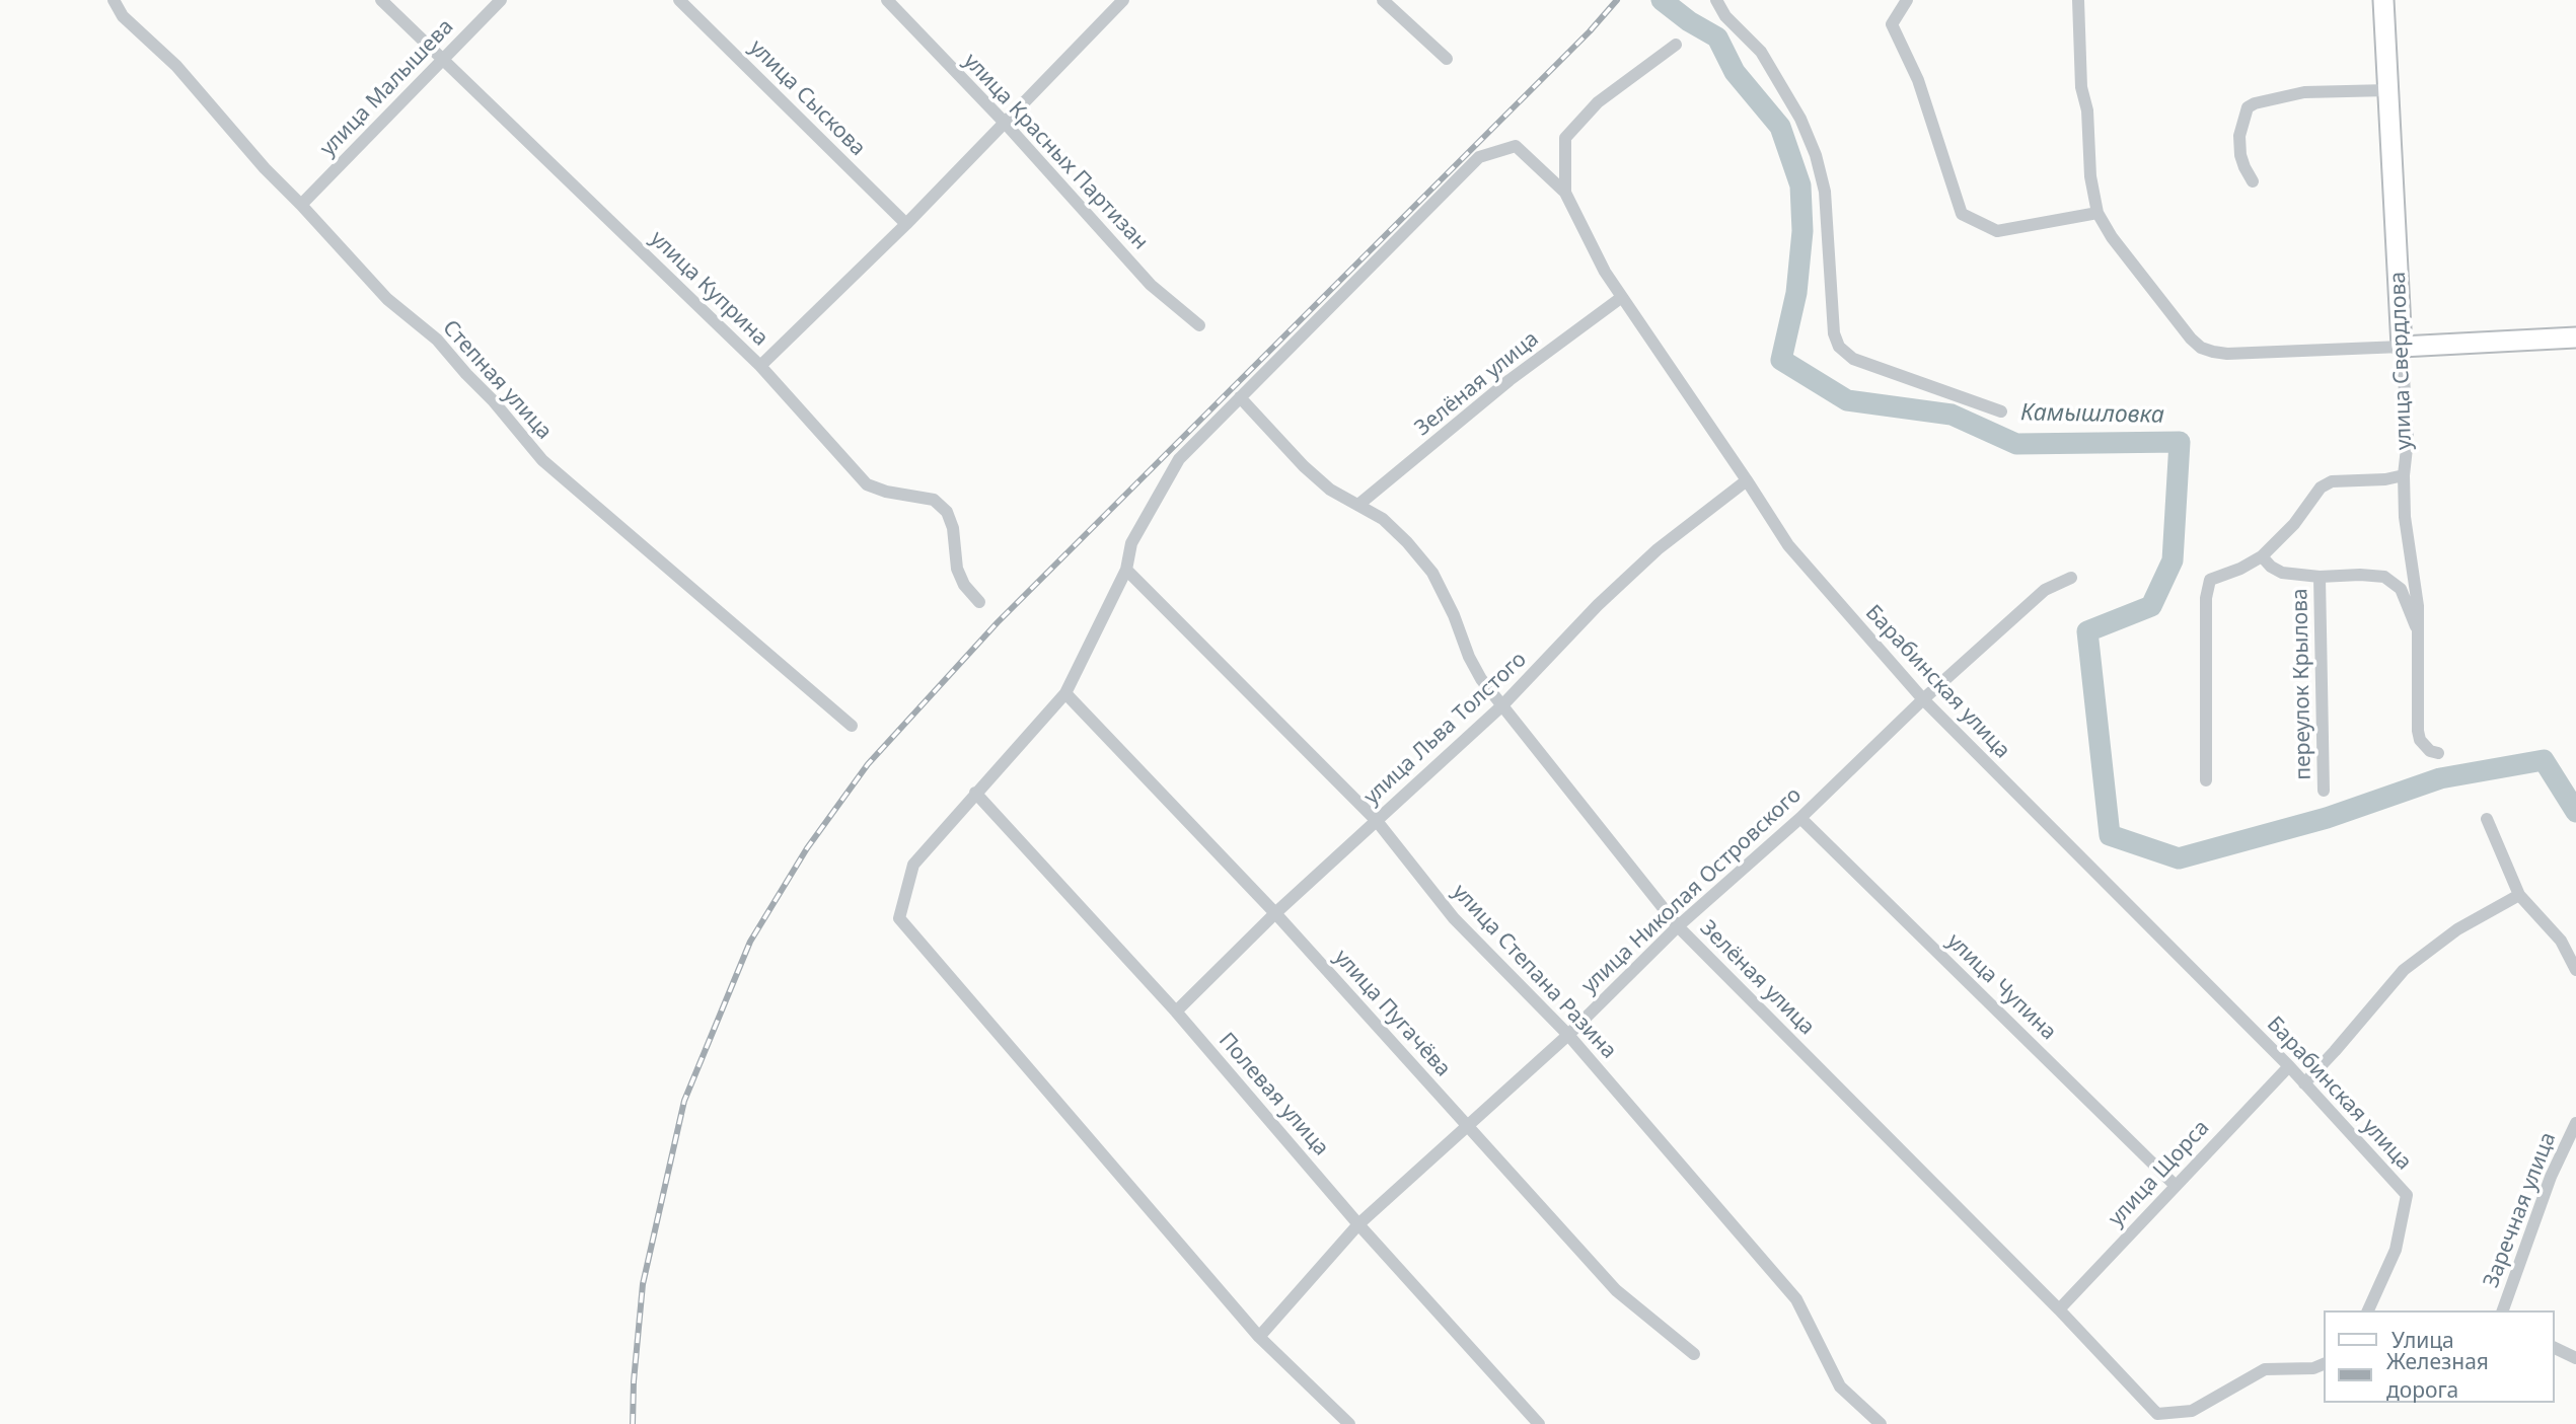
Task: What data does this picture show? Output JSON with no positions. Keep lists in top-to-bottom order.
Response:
{
  "streets": {
    "main road": ["улица Свердлова"],
    "street": [
      "улица Малышева",
      "улица Сыскова",
      "улица Красных Партизан",
      "улица Куприна",
      "Степная улица",
      "Зелёная улица",
      "Барабинская улица",
      "переулок Крылова",
      "улица Льва Толстого",
      "улица Николая Островского",
      "улица Степана Разина",
      "улица Чупина",
      "улица Пугачёва",
      "Полевая улица",
      "улица Щорса",
      "Заречная улица"
    ]
  },
  "crossings": [
    ["улица Малышева", "улица Куприна"],
    ["улица Малышева", "Степная улица"],
    ["Зелёная улица", "Барабинская улица"],
    ["Зелёная улица", "улица Льва Толстого"],
    ["Зелёная улица", "улица Николая Островского"],
    ["Зелёная улица", "улица Щорса"],
    ["Барабинская улица", "улица Льва Толстого"],
    ["Барабинская улица", "улица Николая Островского"],
    ["Барабинская улица", "улица Щорса"],
    ["улица Льва Толстого", "улица Степана Разина"],
    ["улица Льва Толстого", "улица Пугачёва"],
    ["улица Льва Толстого", "Полевая улица"],
    ["улица Николая Островского", "улица Степана Разина"],
    ["улица Николая Островского", "улица Чупина"],
    ["улица Николая Островского", "улица Пугачёва"],
    ["улица Николая Островского", "Полевая улица"],
    ["улица Чупина", "улица Щорса"]
  ],
  "water": ["Камышловка"],
  "legend": ["Улица", "Железная дорога"]
}
